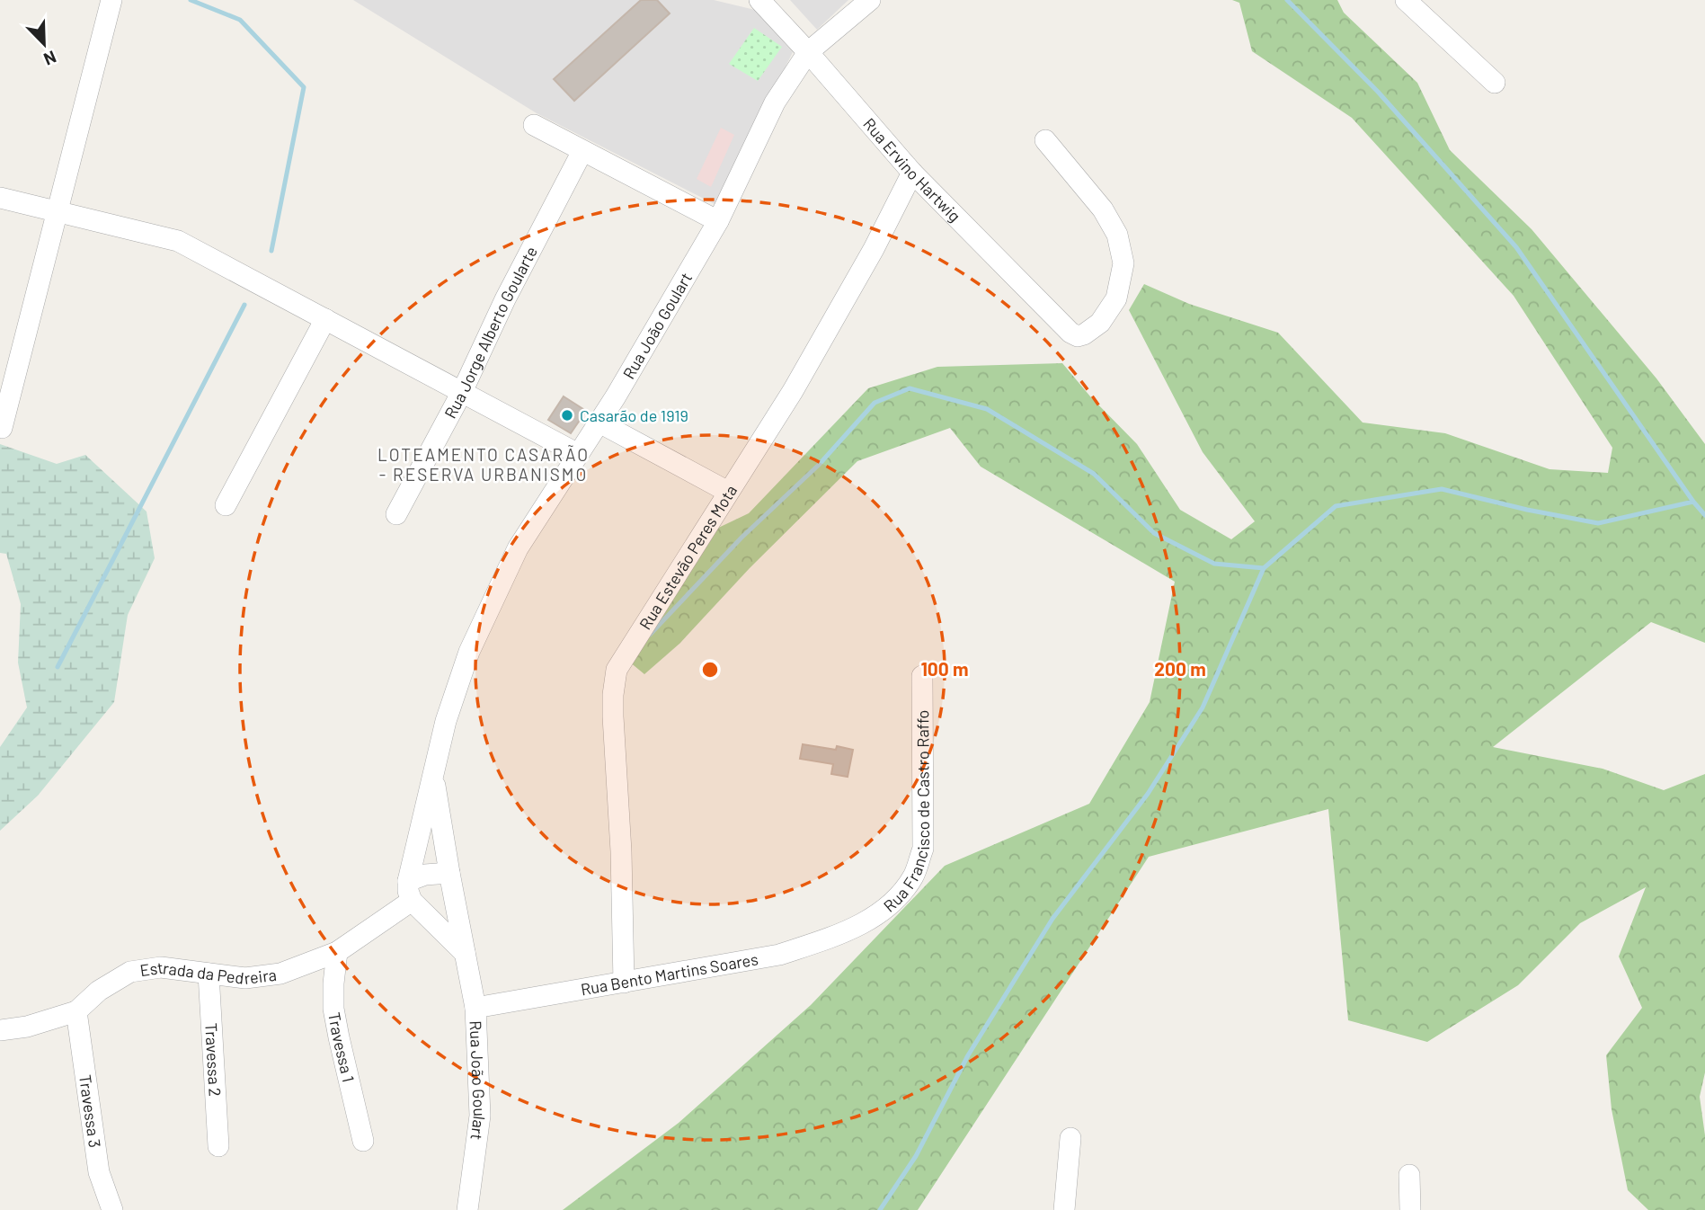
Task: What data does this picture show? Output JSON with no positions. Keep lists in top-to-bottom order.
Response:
{
  "streets": {
    "street": [
      "Rua Ervino Hartwig",
      "Rua João Goulart",
      "Rua Jorge Alberto Goularte",
      "Rua Estevão Peres Mota",
      "Rua Francisco de Castro Raffo",
      "Estrada da Pedreira",
      "Rua Bento Martins Soares",
      "Travessa 1",
      "Travessa 2",
      "Travessa 3"
    ]
  },
  "crossings": [
    ["Rua Ervino Hartwig", "Rua João Goulart"],
    ["Rua Ervino Hartwig", "Rua Estevão Peres Mota"],
    ["Rua João Goulart", "Estrada da Pedreira"],
    ["Rua João Goulart", "Rua Bento Martins Soares"],
    ["Rua Estevão Peres Mota", "Rua Bento Martins Soares"],
    ["Rua Francisco de Castro Raffo", "Rua Bento Martins Soares"],
    ["Estrada da Pedreira", "Travessa 1"],
    ["Estrada da Pedreira", "Travessa 2"],
    ["Estrada da Pedreira", "Travessa 3"]
  ],
  "districts": ["LOTEAMENTO CASARÃO - RESERVA URBANISMO"],
  "places": ["Casarão de 1919"],
  "north": "bottom right",
  "rings": ["100 m", "200 m"]
}
